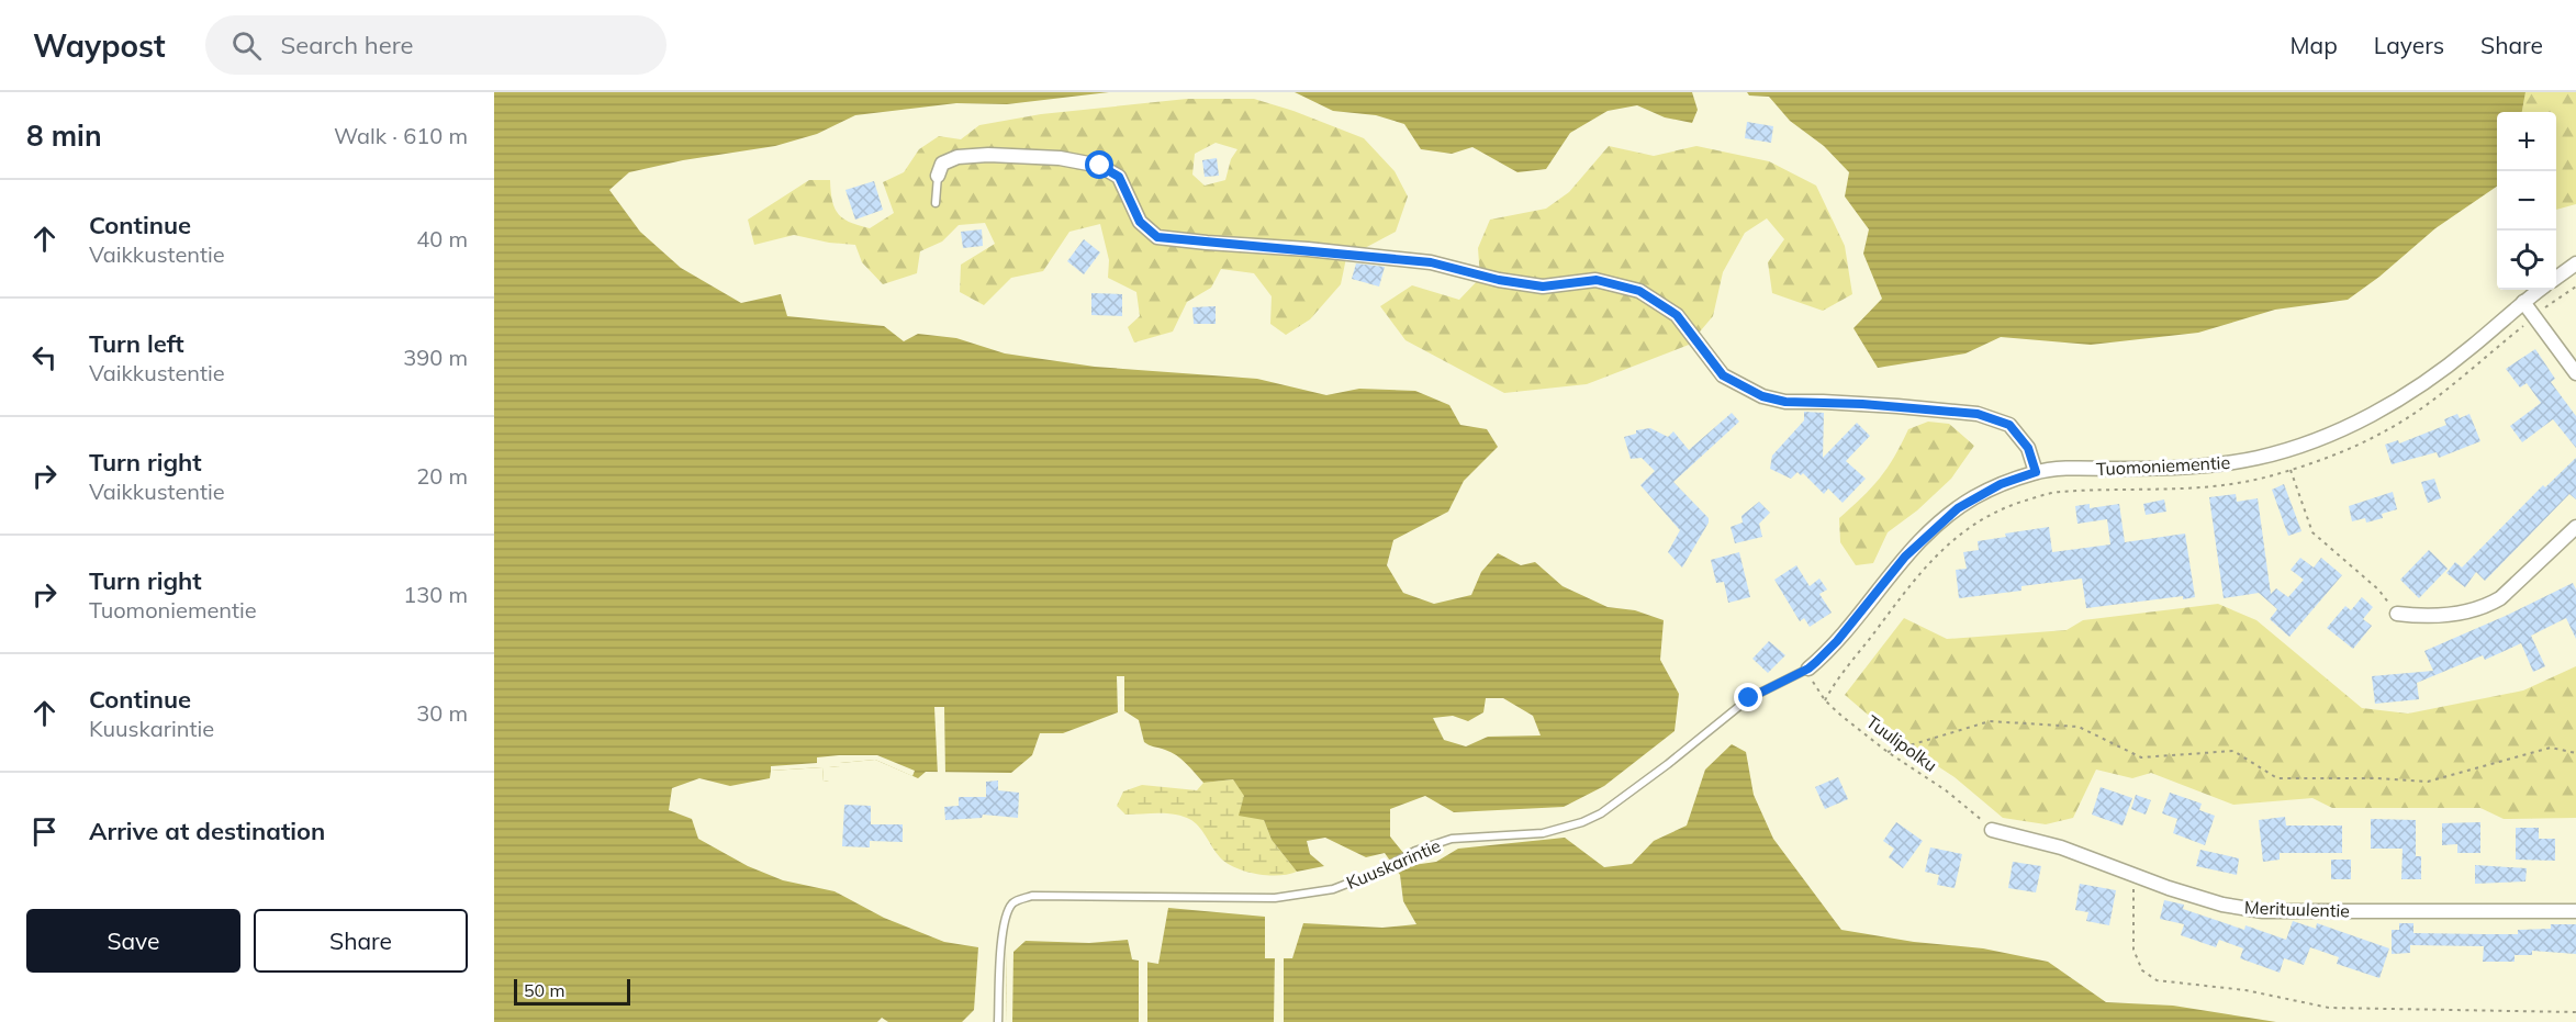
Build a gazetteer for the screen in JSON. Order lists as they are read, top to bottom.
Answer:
{
  "streets": {
    "street": ["Tuomoniementie", "Merituulentie"],
    "lane": ["Kuuskarintie"],
    "path": ["Tuulipolku"]
  },
  "crossings": [
    ["Tuomoniementie", "Tuulipolku"],
    ["Tuomoniementie", "Kuuskarintie"],
    ["Tuulipolku", "Kuuskarintie"],
    ["Tuulipolku", "Merituulentie"]
  ],
  "scale_bar": "50 m",
  "page": {
    "header": "Waypost",
    "search": "Search here",
    "nav": ["Map", "Layers", "Share"],
    "heading": ["8 min", "Walk · 610 m"],
    "map_buttons": ["+", "−"],
    "list": [
      ["Continue", "Vaikkustentie", "40 m"],
      ["Turn left", "Vaikkustentie", "390 m"],
      ["Turn right", "Vaikkustentie", "20 m"],
      ["Turn right", "Tuomoniementie", "130 m"],
      ["Continue", "Kuuskarintie", "30 m"],
      "Arrive at destination"
    ],
    "buttons": ["Save", "Share"],
    "scale": "50 m"
  }
}
